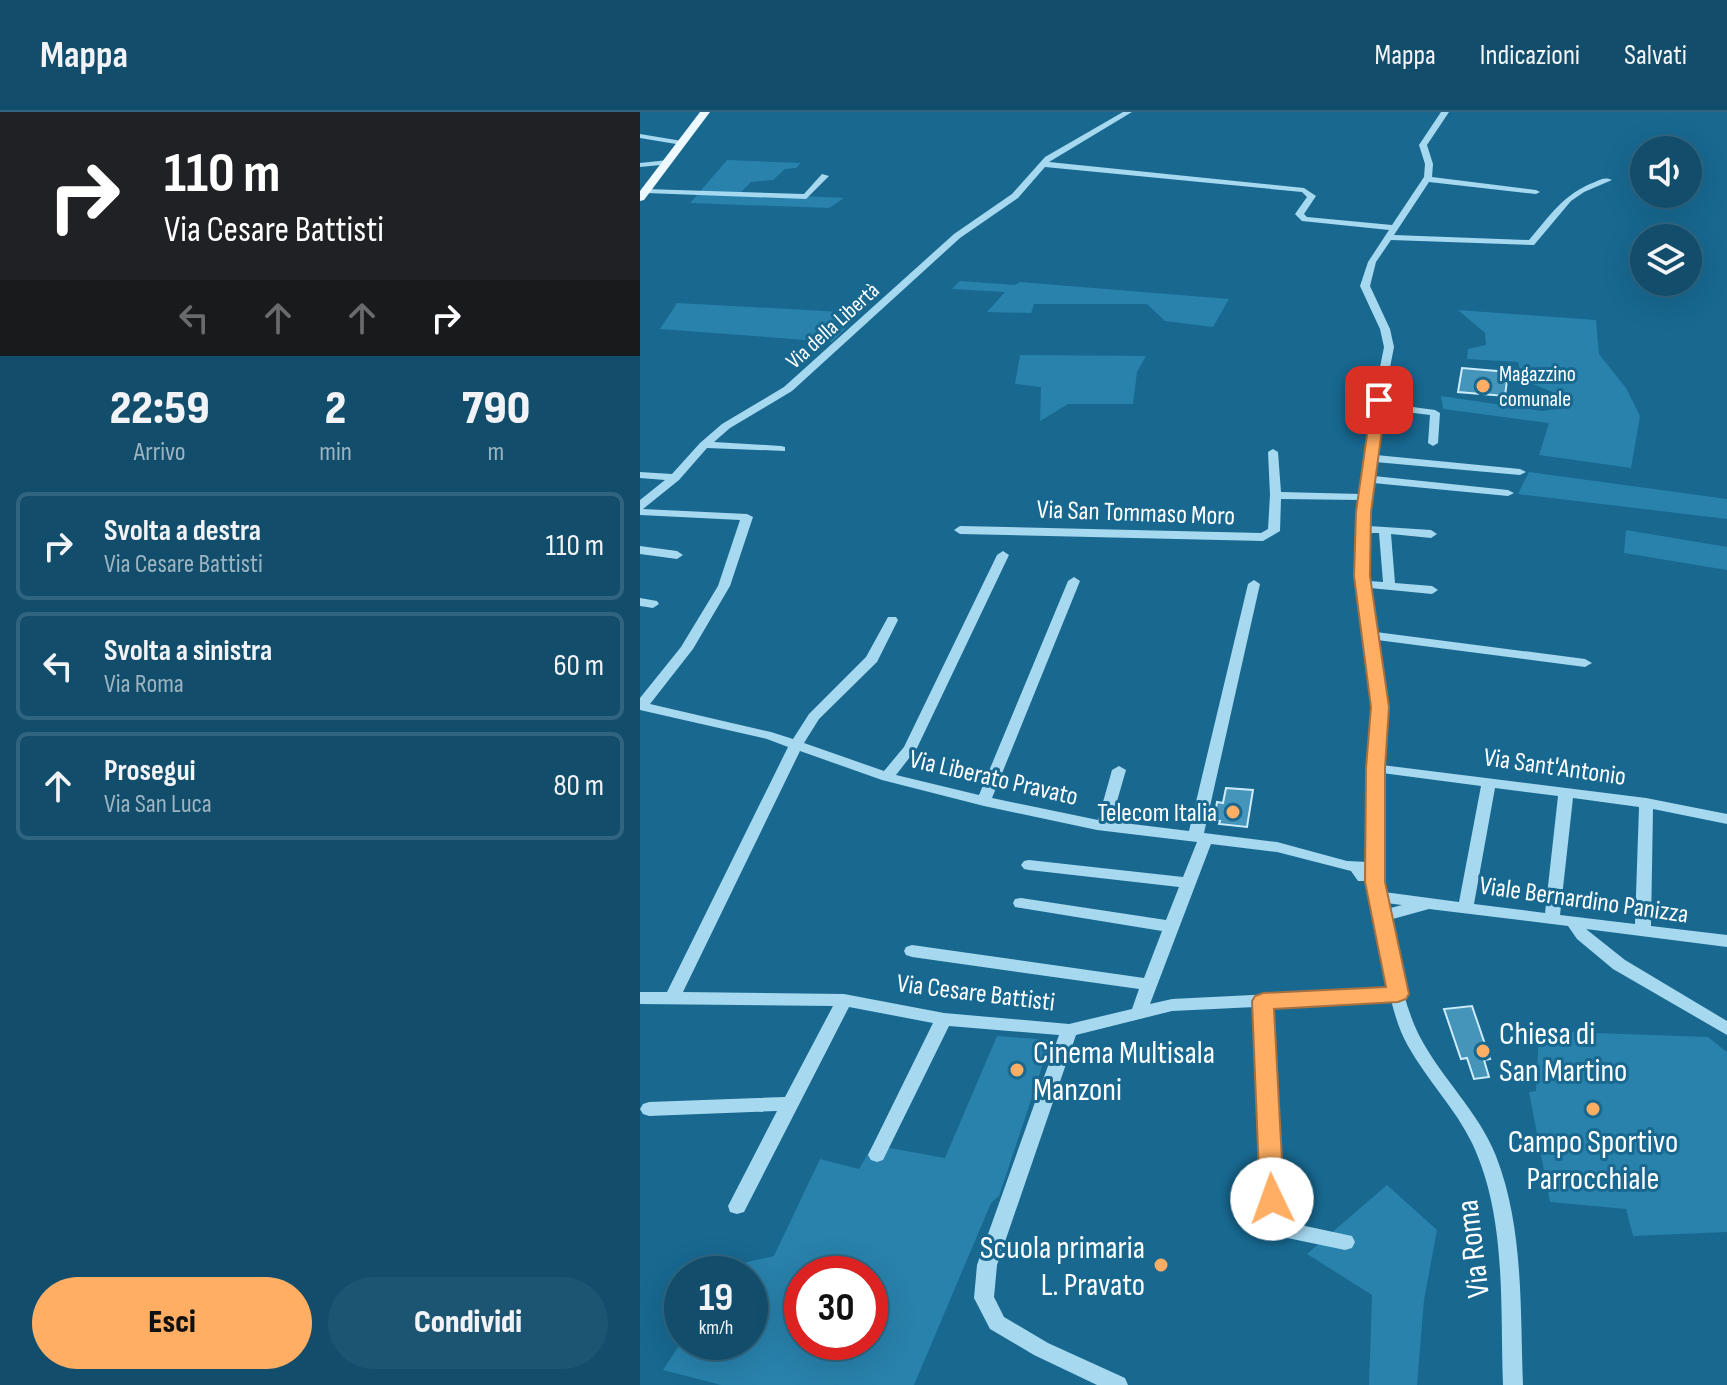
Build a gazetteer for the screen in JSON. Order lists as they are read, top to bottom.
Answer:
{
  "streets": {
    "street": [
      "Via della Libertà",
      "Via San Tommaso Moro",
      "Via Sant'Antonio",
      "Via Liberato Pravato",
      "Viale Bernardino Panizza",
      "Via Cesare Battisti",
      "Via Roma"
    ]
  },
  "crossings": [
    ["Via Liberato Pravato", "Via Roma"],
    ["Viale Bernardino Panizza", "Via Roma"],
    ["Via Cesare Battisti", "Via Roma"]
  ],
  "places": [
    "Magazzino comunale",
    "Telecom Italia",
    "Chiesa di San Martino",
    "Cinema Multisala Manzoni",
    "Campo Sportivo Parrocchiale",
    "Scuola primaria L. Pravato"
  ],
  "page": {
    "header": "Mappa",
    "nav": ["Mappa", "Indicazioni", "Salvati"],
    "turn": ["110 m", "Via Cesare Battisti"],
    "eta": [
      "22:59",
      "Arrivo",
      "2",
      "min",
      "790",
      "m"
    ],
    "list": [
      {
        "name": "Svolta a destra",
        "note": "Via Cesare Battisti",
        "value": "110 m"
      },
      {
        "name": "Svolta a sinistra",
        "note": "Via Roma",
        "value": "60 m"
      },
      {
        "name": "Prosegui",
        "note": "Via San Luca",
        "value": "80 m"
      }
    ],
    "speed": "19 km/h",
    "limit": "30",
    "buttons": ["Esci", "Condividi"]
  }
}
